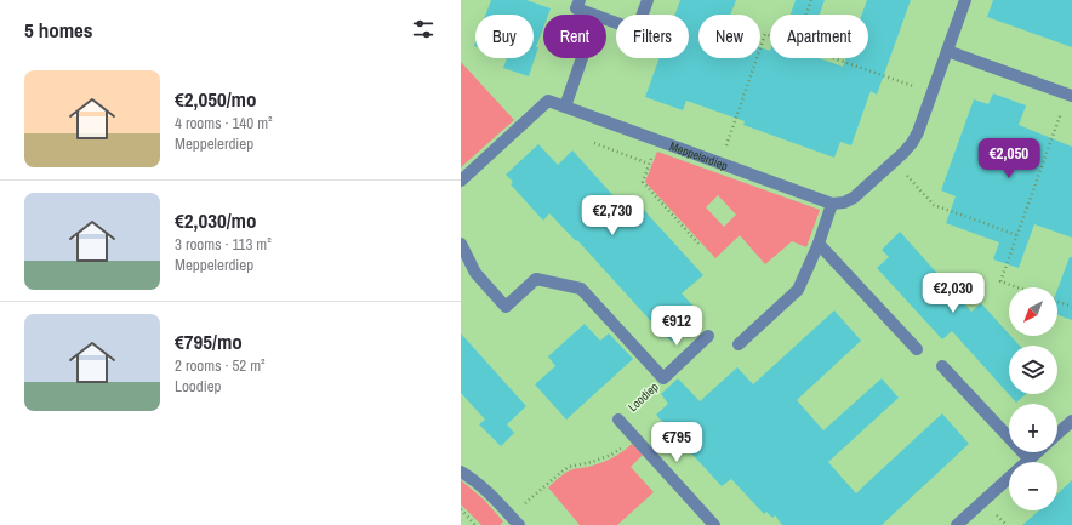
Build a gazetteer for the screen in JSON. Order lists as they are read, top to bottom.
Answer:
{
  "streets": {
    "street": ["Meppelerdiep", "Loodiep"]
  },
  "north": "bottom left",
  "page": {
    "heading": "5 homes",
    "chip": [
      "Buy",
      "Rent",
      "Filters",
      "New",
      "Apartment"
    ],
    "list": [
      {
        "name": "€2,050/mo",
        "note": "4 rooms · 140 m² · Meppelerdiep"
      },
      {
        "name": "€2,030/mo",
        "note": "3 rooms · 113 m² · Meppelerdiep"
      },
      {
        "name": "€795/mo",
        "note": "2 rooms · 52 m² · Loodiep"
      }
    ],
    "price": [
      "€2,050",
      "€2,730",
      "€2,030",
      "€912",
      "€795"
    ],
    "map_buttons": ["+", "−"]
  }
}
